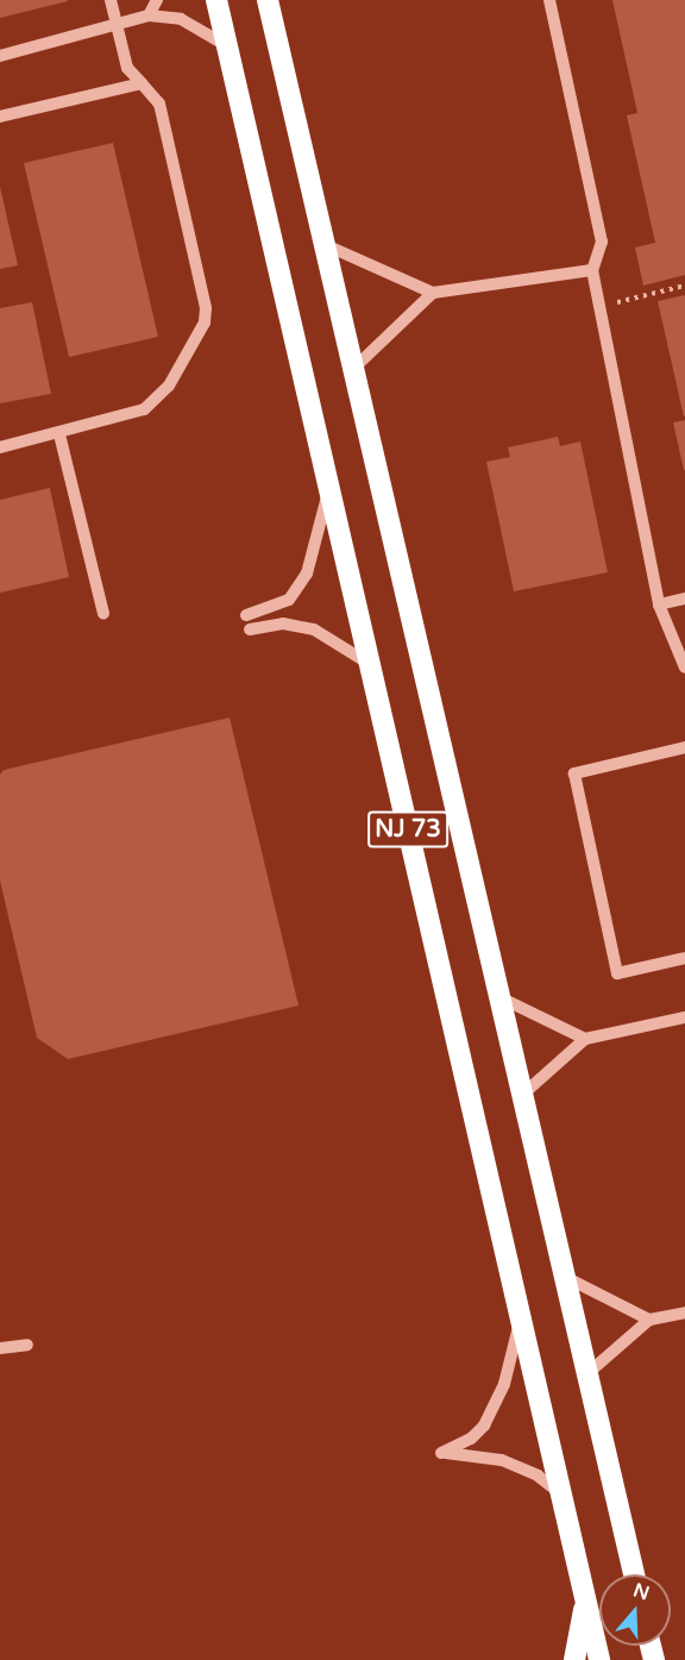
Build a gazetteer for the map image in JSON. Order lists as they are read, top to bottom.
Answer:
{
  "streets": {
    "highway": ["NJ 73"]
  },
  "north": "top"
}
